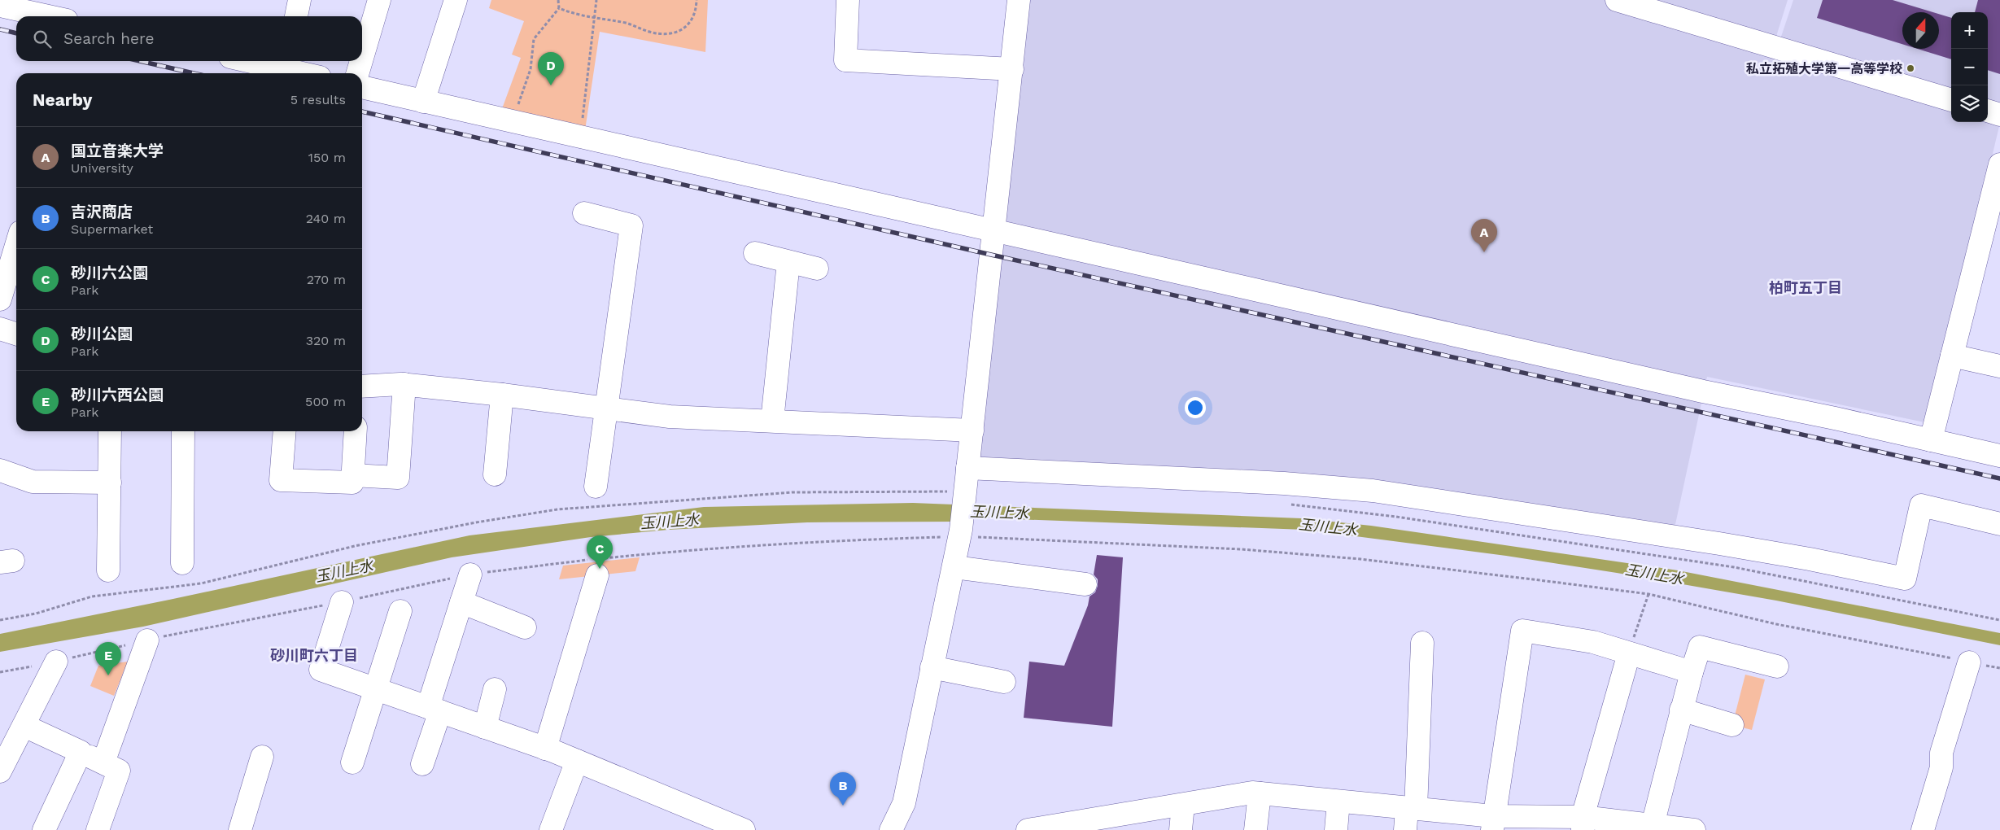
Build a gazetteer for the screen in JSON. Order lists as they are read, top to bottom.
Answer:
{
  "districts": ["柏町五丁目", "砂川町六丁目"],
  "water": ["玉川上水"],
  "places": ["私立拓殖大学第一高等学校"],
  "north": "top",
  "page": {
    "map_buttons": ["+", "−"],
    "search": "Search here",
    "pins": [
      "D",
      "A",
      "C",
      "E",
      "B"
    ],
    "heading": ["Nearby", "5 results"],
    "list": [
      {
        "mark": "A",
        "name": "国立音楽大学",
        "note": "University",
        "value": "150 m"
      },
      {
        "mark": "B",
        "name": "吉沢商店",
        "note": "Supermarket",
        "value": "240 m"
      },
      {
        "mark": "C",
        "name": "砂川六公園",
        "note": "Park",
        "value": "270 m"
      },
      {
        "mark": "D",
        "name": "砂川公園",
        "note": "Park",
        "value": "320 m"
      },
      {
        "mark": "E",
        "name": "砂川六西公園",
        "note": "Park",
        "value": "500 m"
      }
    ]
  }
}
